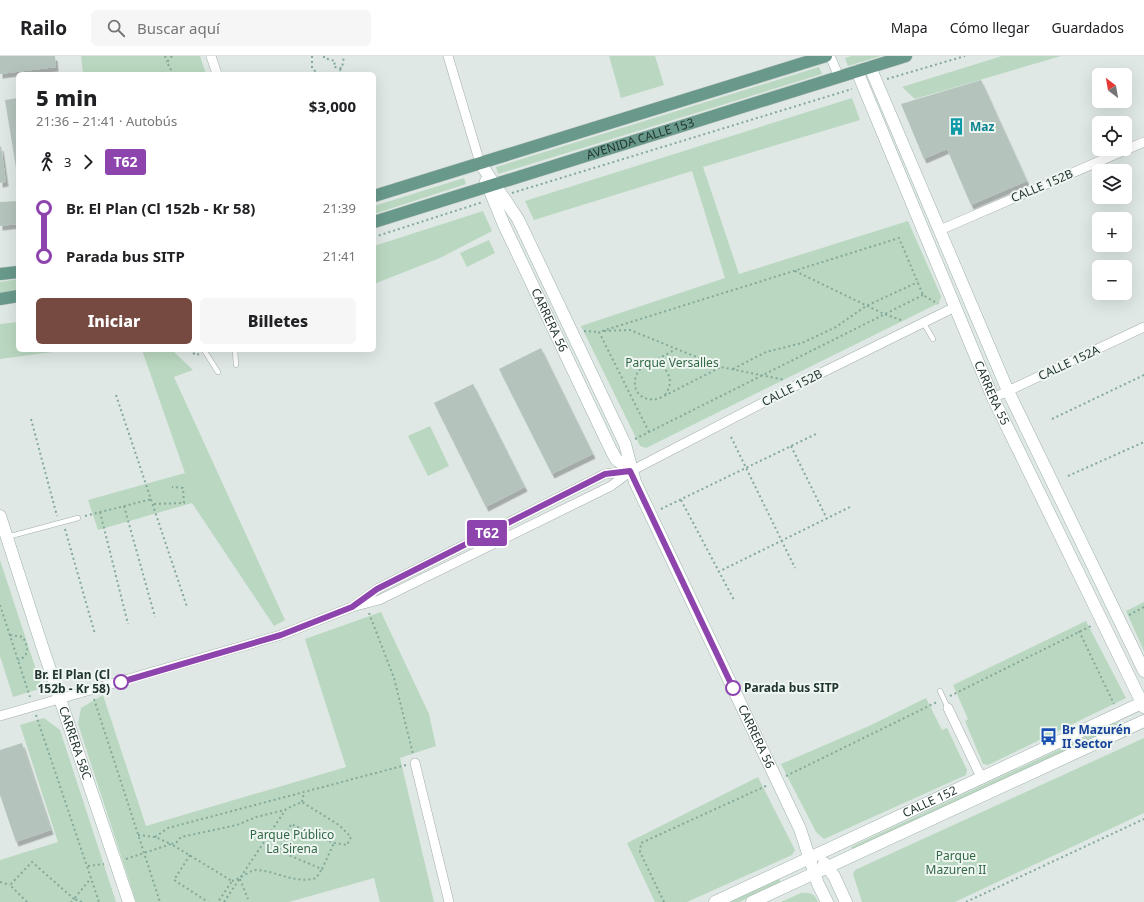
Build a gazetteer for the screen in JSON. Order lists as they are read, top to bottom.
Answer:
{
  "streets": {
    "main road": ["AVENIDA CALLE 153"],
    "street": [
      "CALLE 152B",
      "CARRERA 56",
      "CALLE 152A",
      "CARRERA 55",
      "CARRERA 58C",
      "CALLE 152"
    ]
  },
  "crossings": [
    ["AVENIDA CALLE 153", "CARRERA 56"],
    ["AVENIDA CALLE 153", "CARRERA 55"],
    ["CALLE 152B", "CARRERA 56"],
    ["CALLE 152B", "CARRERA 55"],
    ["CALLE 152B", "CARRERA 58C"],
    ["CARRERA 56", "CALLE 152"],
    ["CALLE 152A", "CARRERA 55"],
    ["CARRERA 55", "CALLE 152"]
  ],
  "parks": ["Parque Versalles", "Parque Público La Sirena", "Parque Mazuren II"],
  "places": {
    "building": ["Maz"],
    "other": ["Br. El Plan (Cl 152b - Kr 58)", "Parada bus SITP"],
    "bus stop": ["Br Mazurén II Sector"]
  },
  "lines": ["bus line T62"],
  "north": "top left",
  "page": {
    "header": "Railo",
    "search": "Buscar aquí",
    "nav": ["Mapa", "Cómo llegar", "Guardados"],
    "on_map": "T62",
    "map_buttons": ["+", "−"],
    "heading": ["5 min", "21:36 – 21:41 · Autobús", "$3,000"],
    "legs": ["3", "T62"],
    "list": [
      {
        "name": "Br. El Plan (Cl 152b - Kr 58)",
        "value": "21:39"
      },
      {
        "name": "Parada bus SITP",
        "value": "21:41"
      }
    ],
    "buttons": ["Iniciar", "Billetes"]
  }
}
